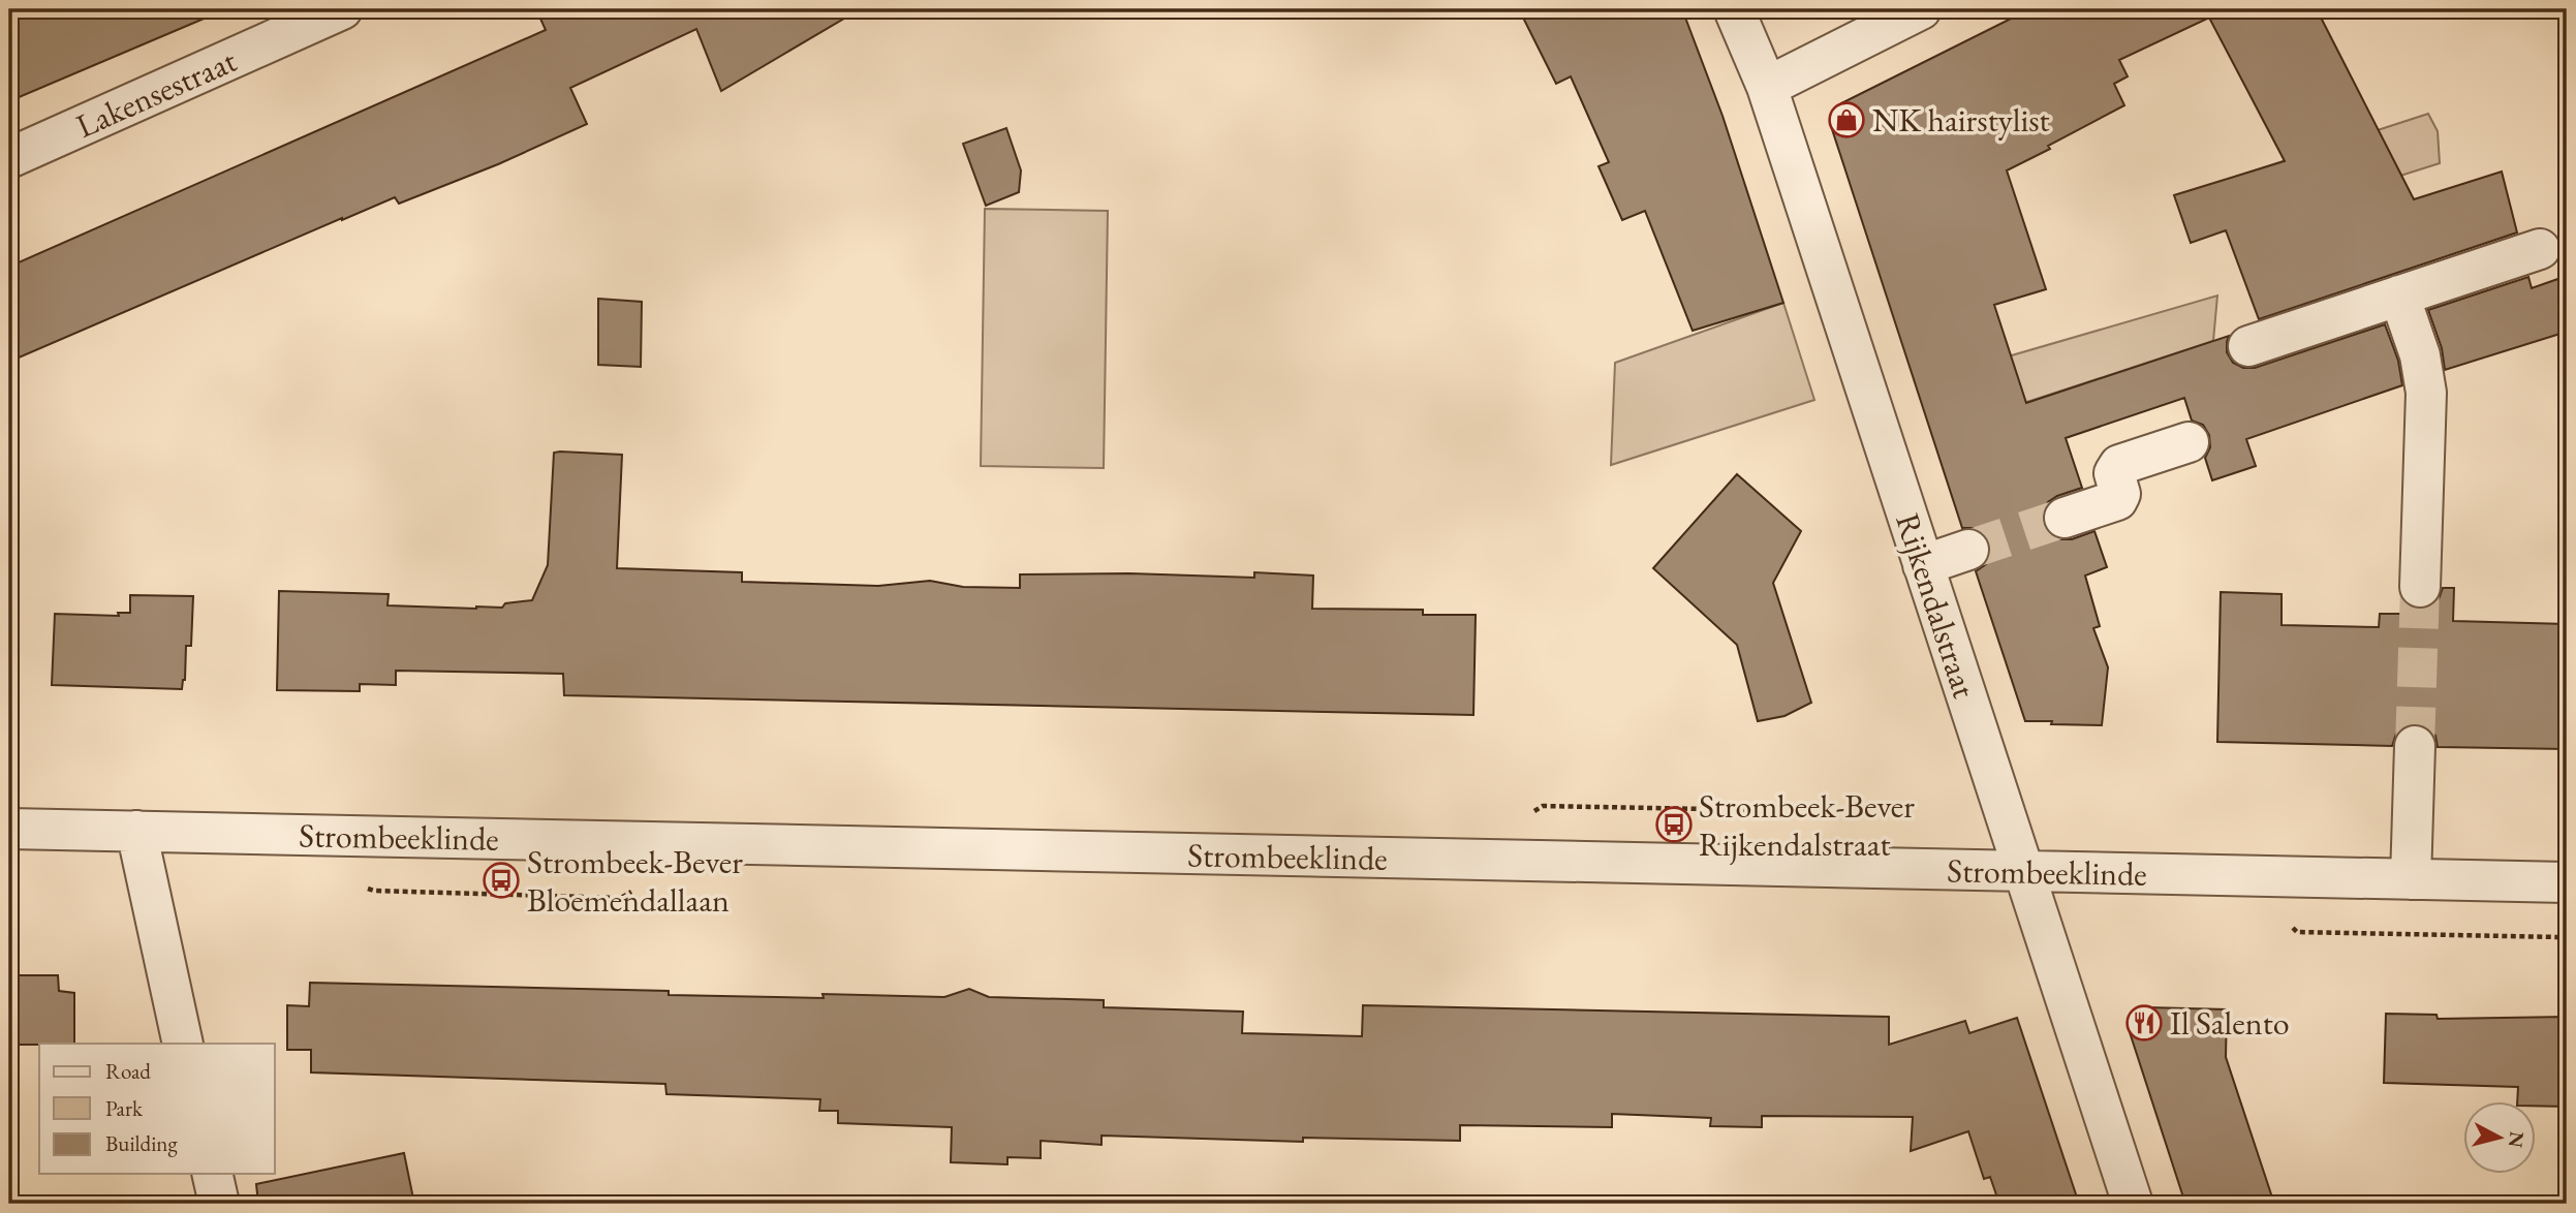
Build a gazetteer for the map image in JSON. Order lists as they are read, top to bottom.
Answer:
{
  "streets": {
    "street": ["Lakensestraat", "Rijkendalstraat", "Strombeeklinde"]
  },
  "crossings": [
    ["Rijkendalstraat", "Strombeeklinde"]
  ],
  "places": {
    "shop": ["NK hairstylist"],
    "bus stop": ["Strombeek-Bever Rijkendalstraat", "Strombeek-Bever Bloemendallaan"],
    "restaurant": ["Il Salento"]
  },
  "legend": ["Road", "Park", "Building"],
  "north": "right"
}
